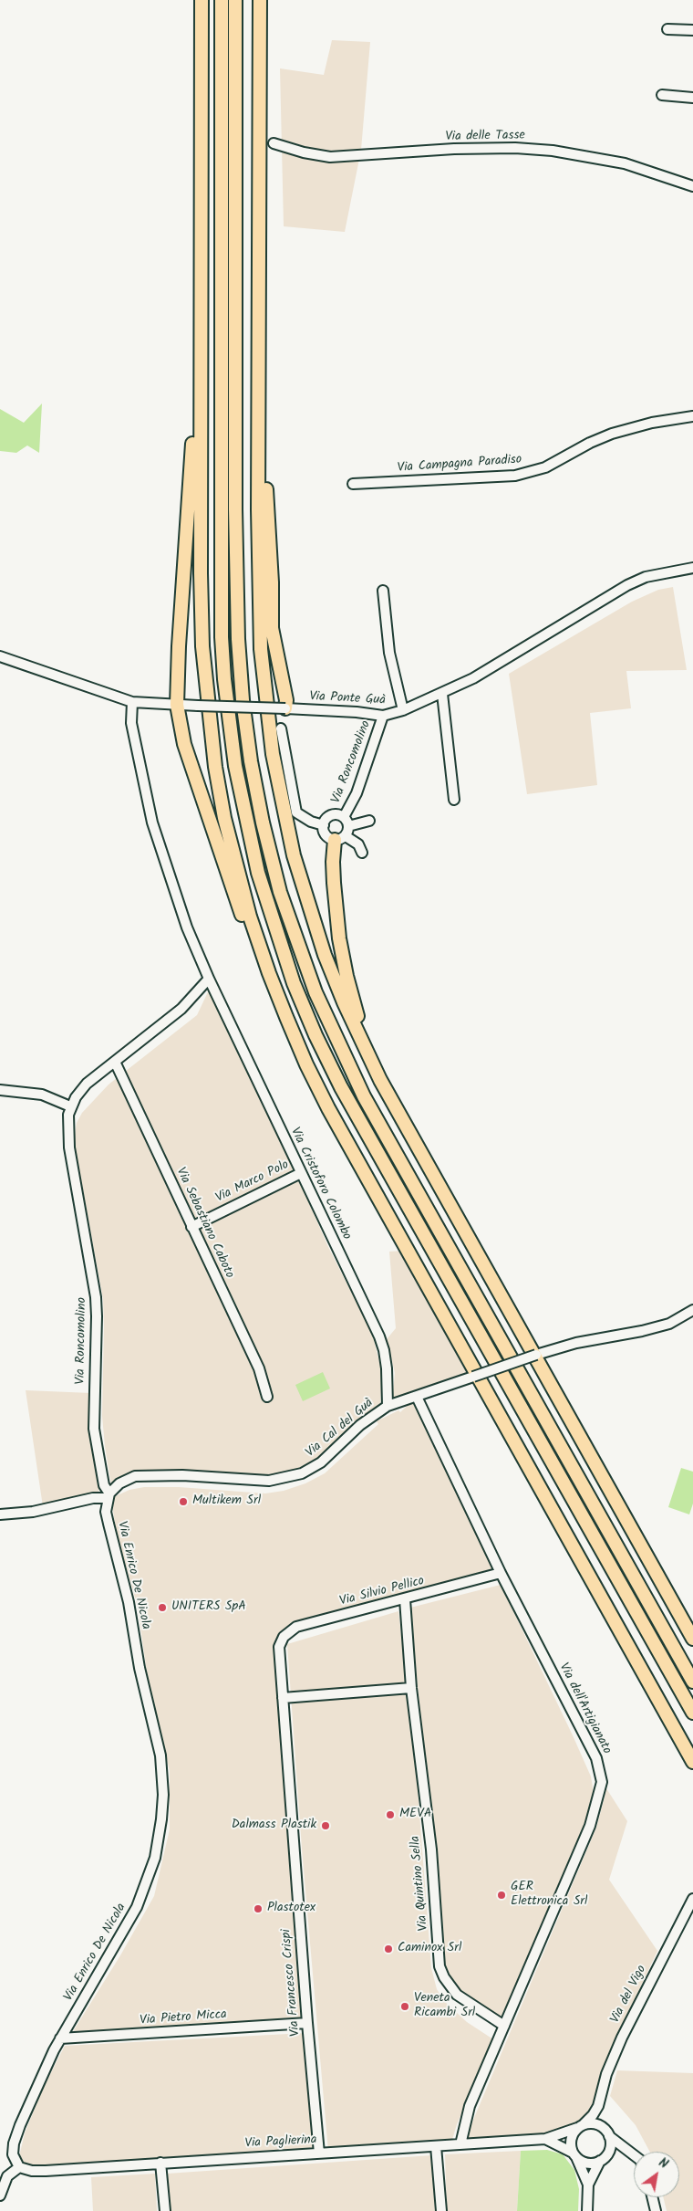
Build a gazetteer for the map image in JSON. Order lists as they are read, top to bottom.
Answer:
{
  "streets": {
    "street": [
      "Via delle Tasse",
      "Via Campagna Paradiso",
      "Via Ponte Guà",
      "Via Roncomolino",
      "Via Marco Polo",
      "Via Cristoforo Colombo",
      "Via Sebastiano Caboto",
      "Via Cal del Guà",
      "Via Enrico De Nicola",
      "Via Silvio Pellico",
      "Via dell'Artigianato",
      "Via Quintino Sella",
      "Via Francesco Crispi",
      "Via del Vigo",
      "Via Pietro Micca",
      "Via Paglierina"
    ]
  },
  "crossings": [
    ["Via Ponte Guà", "Via Roncomolino"],
    ["Via Ponte Guà", "Via Cristoforo Colombo"],
    ["Via Roncomolino", "Via Cristoforo Colombo"],
    ["Via Roncomolino", "Via Sebastiano Caboto"],
    ["Via Roncomolino", "Via Cal del Guà"],
    ["Via Roncomolino", "Via Enrico De Nicola"],
    ["Via Marco Polo", "Via Cristoforo Colombo"],
    ["Via Marco Polo", "Via Sebastiano Caboto"],
    ["Via Cristoforo Colombo", "Via Cal del Guà"],
    ["Via Cal del Guà", "Via Enrico De Nicola"],
    ["Via Cal del Guà", "Via dell'Artigianato"],
    ["Via Enrico De Nicola", "Via Pietro Micca"],
    ["Via Enrico De Nicola", "Via Paglierina"],
    ["Via Silvio Pellico", "Via dell'Artigianato"],
    ["Via Silvio Pellico", "Via Quintino Sella"],
    ["Via Silvio Pellico", "Via Francesco Crispi"],
    ["Via dell'Artigianato", "Via Quintino Sella"],
    ["Via dell'Artigianato", "Via Paglierina"],
    ["Via Francesco Crispi", "Via Pietro Micca"],
    ["Via Francesco Crispi", "Via Paglierina"],
    ["Via del Vigo", "Via Paglierina"]
  ],
  "places": [
    "Multikem Srl",
    "UNITERS SpA",
    "MEVA",
    "Dalmass Plastik",
    "GER Elettronica Srl",
    "Plastotex",
    "Caminox Srl",
    "Veneta Ricambi Srl"
  ],
  "north": "top right"
}
